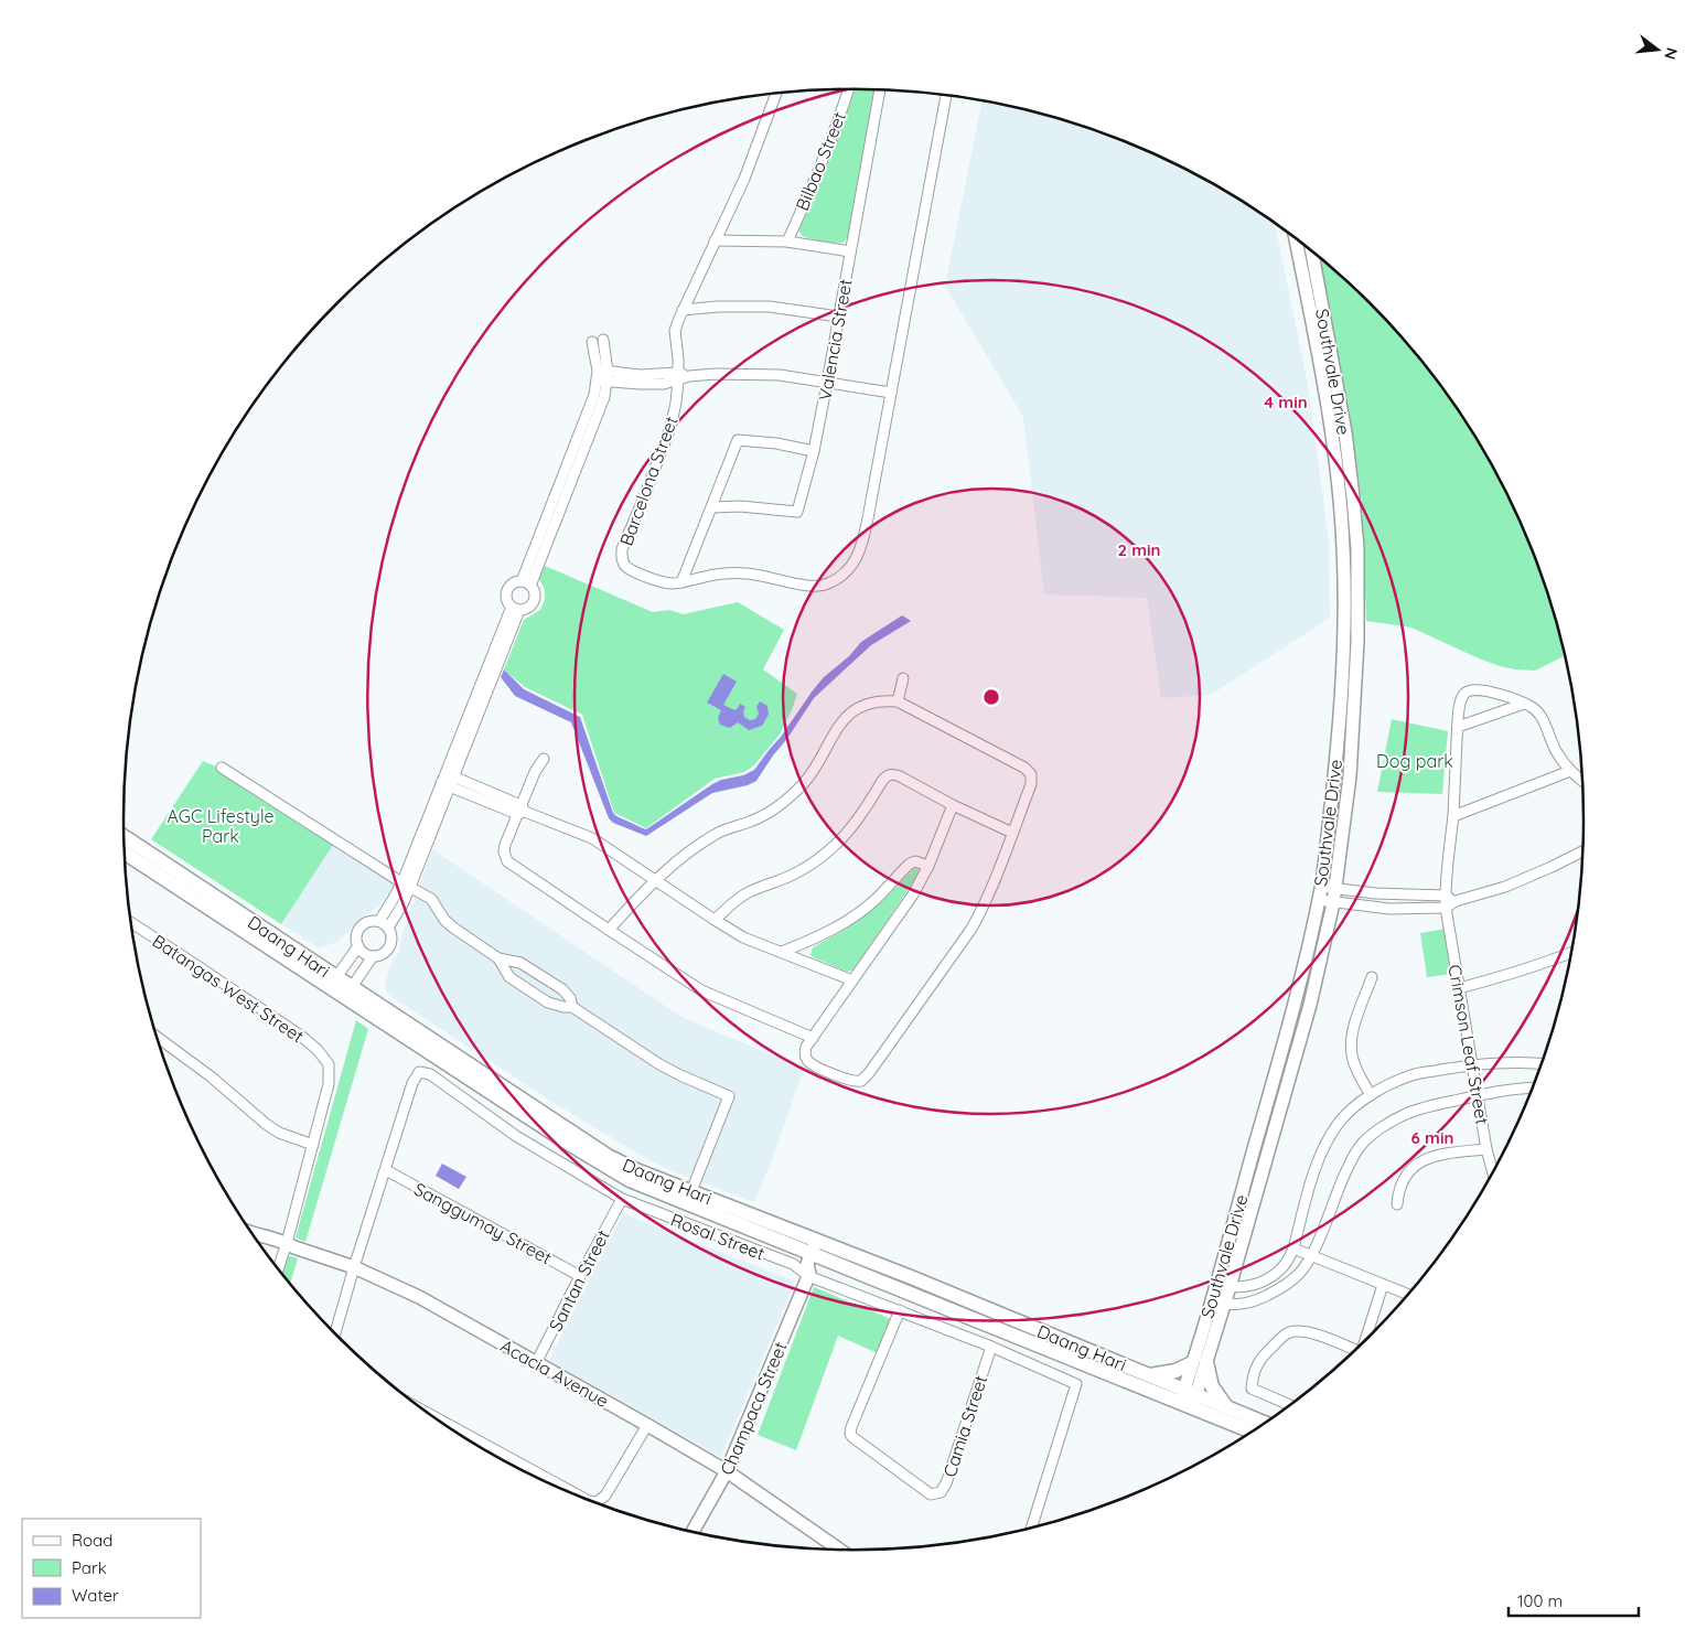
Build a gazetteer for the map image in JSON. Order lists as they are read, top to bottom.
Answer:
{
  "streets": {
    "main road": ["Daang Hari"],
    "street": [
      "Bilbao Street",
      "Valencia Street",
      "Southvale Drive",
      "Barcelona Street",
      "Batangas West Street",
      "Crimson Leaf Street",
      "Sanggumay Street",
      "Rosal Street",
      "Santan Street",
      "Acacia Avenue",
      "Champaca Street",
      "Camia Street"
    ]
  },
  "crossings": [
    ["Southvale Drive", "Daang Hari"],
    ["Daang Hari", "Rosal Street"],
    ["Daang Hari", "Champaca Street"],
    ["Sanggumay Street", "Rosal Street"],
    ["Sanggumay Street", "Santan Street"],
    ["Rosal Street", "Santan Street"],
    ["Rosal Street", "Acacia Avenue"],
    ["Rosal Street", "Champaca Street"],
    ["Rosal Street", "Camia Street"],
    ["Santan Street", "Acacia Avenue"],
    ["Acacia Avenue", "Champaca Street"]
  ],
  "parks": ["Dog park", "AGC Lifestyle Park"],
  "legend": ["Road", "Park", "Water"],
  "scale_bar": "100 m",
  "north": "right",
  "rings": ["4 min", "2 min", "6 min"]
}
